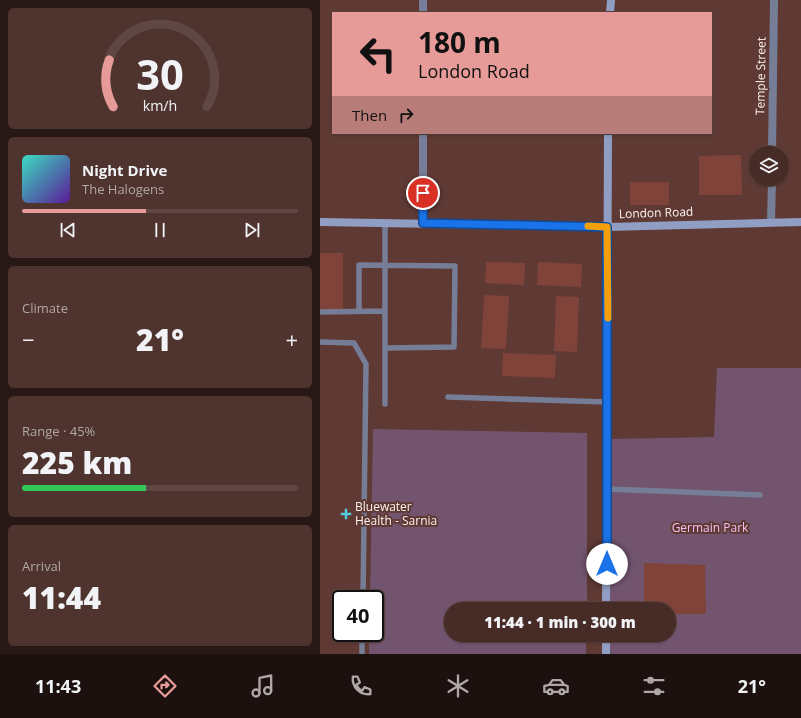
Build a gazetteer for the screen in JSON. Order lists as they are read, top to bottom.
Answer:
{
  "streets": {
    "street": ["Temple Street", "London Road"]
  },
  "parks": ["Germain Park"],
  "places": {
    "health": ["Bluewater Health - Sarnia"]
  },
  "page": {
    "turn": ["180 m", "London Road"],
    "then": "Then",
    "song": ["Night Drive", "The Halogens"],
    "tile": [
      "Climate",
      ["Range · 45%", "225 km"],
      ["Arrival", "11:44"]
    ],
    "heat": ["−", "21°", "+"],
    "limit": "40",
    "trip": "11:44 · 1 min · 300 m",
    "tabs": ["11:43", "21°"],
    "gauge": ["30", "km/h"]
  }
}
